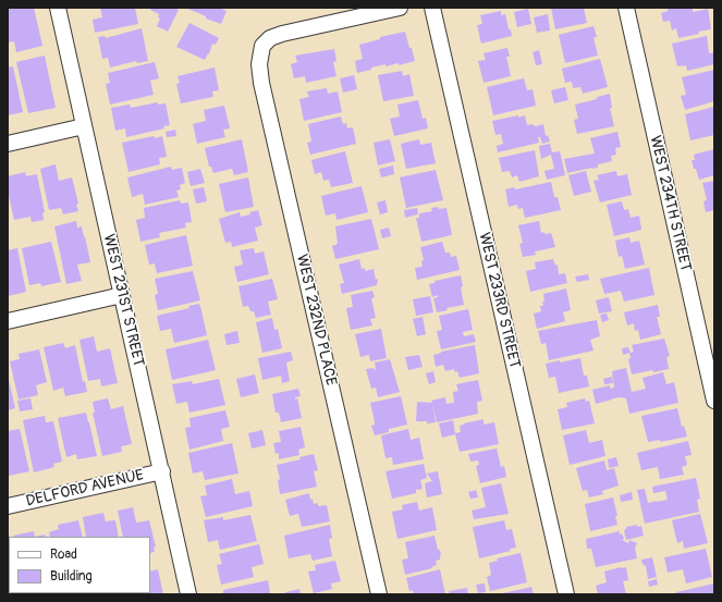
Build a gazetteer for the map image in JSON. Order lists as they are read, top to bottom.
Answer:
{
  "streets": {
    "street": [
      "WEST 234TH STREET",
      "WEST 231ST STREET",
      "WEST 233RD STREET",
      "WEST 232ND PLACE",
      "DELFORD AVENUE"
    ]
  },
  "crossings": [
    ["WEST 231ST STREET", "DELFORD AVENUE"]
  ],
  "legend": ["Road", "Building"]
}
